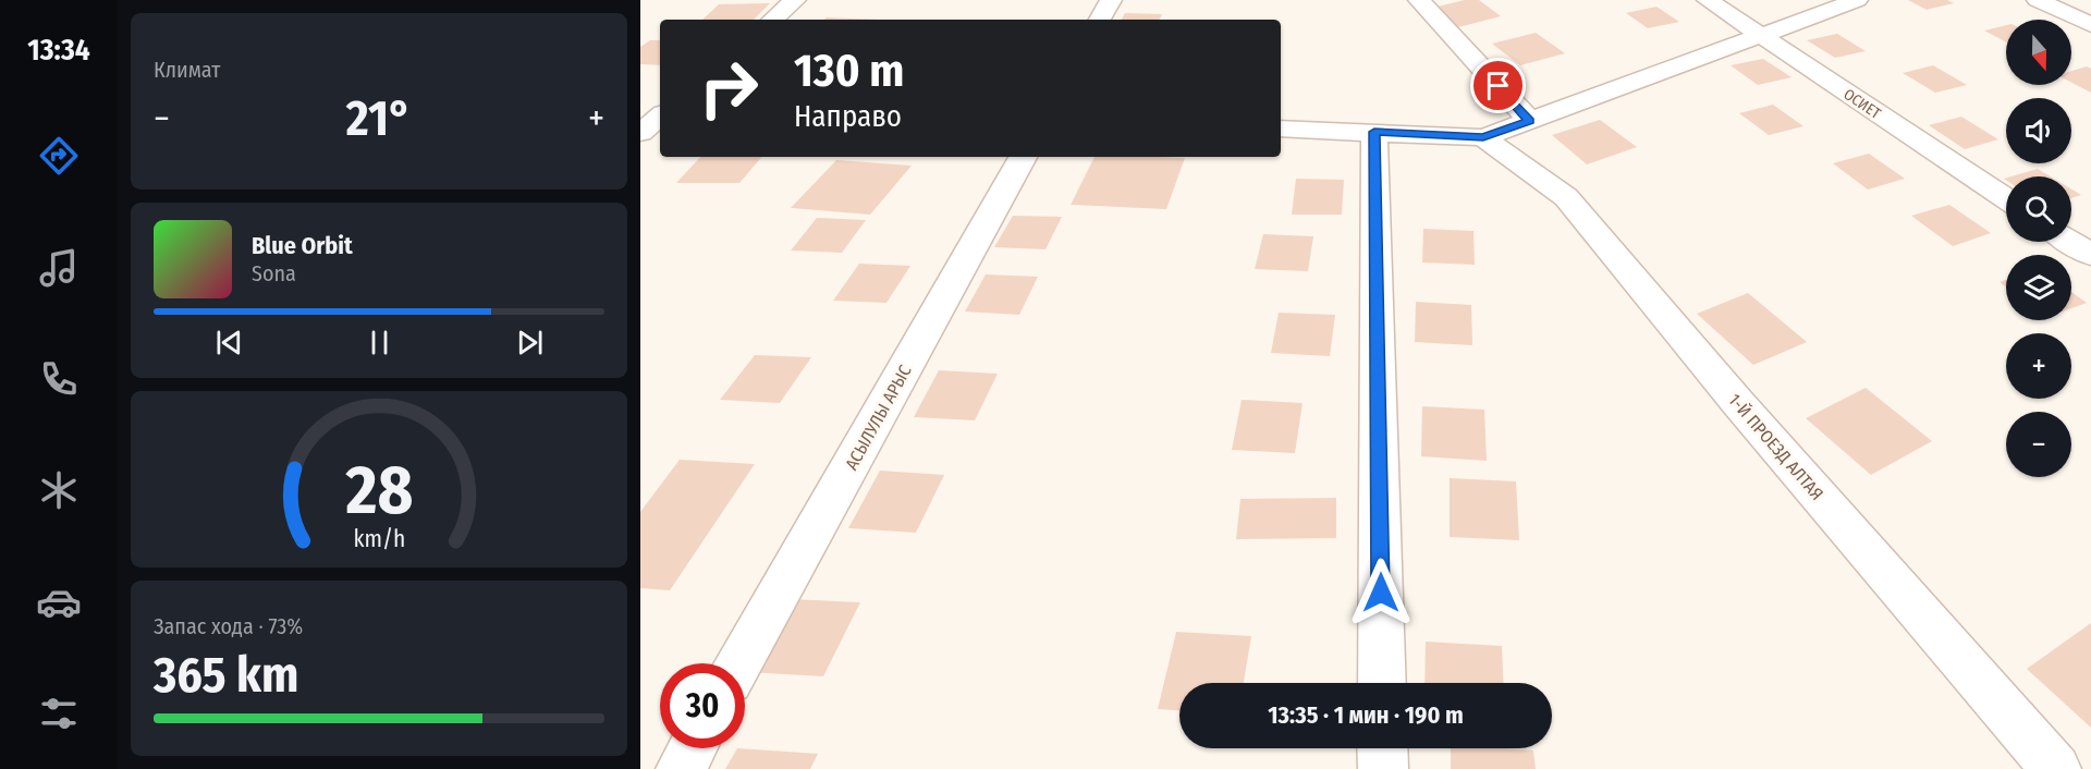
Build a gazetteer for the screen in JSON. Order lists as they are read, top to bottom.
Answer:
{
  "streets": {
    "street": ["ОСИЕТ", "АСЫЛУЛЫ АРЫС", "1-Й ПРОЕЗД АЛТАЯ"]
  },
  "north": "bottom",
  "page": {
    "tabs": "13:34",
    "tile": [
      "Климат",
      ["Запас хода · 73%", "365 km"]
    ],
    "map_buttons": ["+", "−"],
    "turn": ["130 m", "Направо"],
    "heat": ["−", "21°", "+"],
    "song": ["Blue Orbit", "Sona"],
    "limit": "30",
    "trip": "13:35 · 1 мин · 190 m",
    "gauge": ["28", "km/h"]
  }
}
